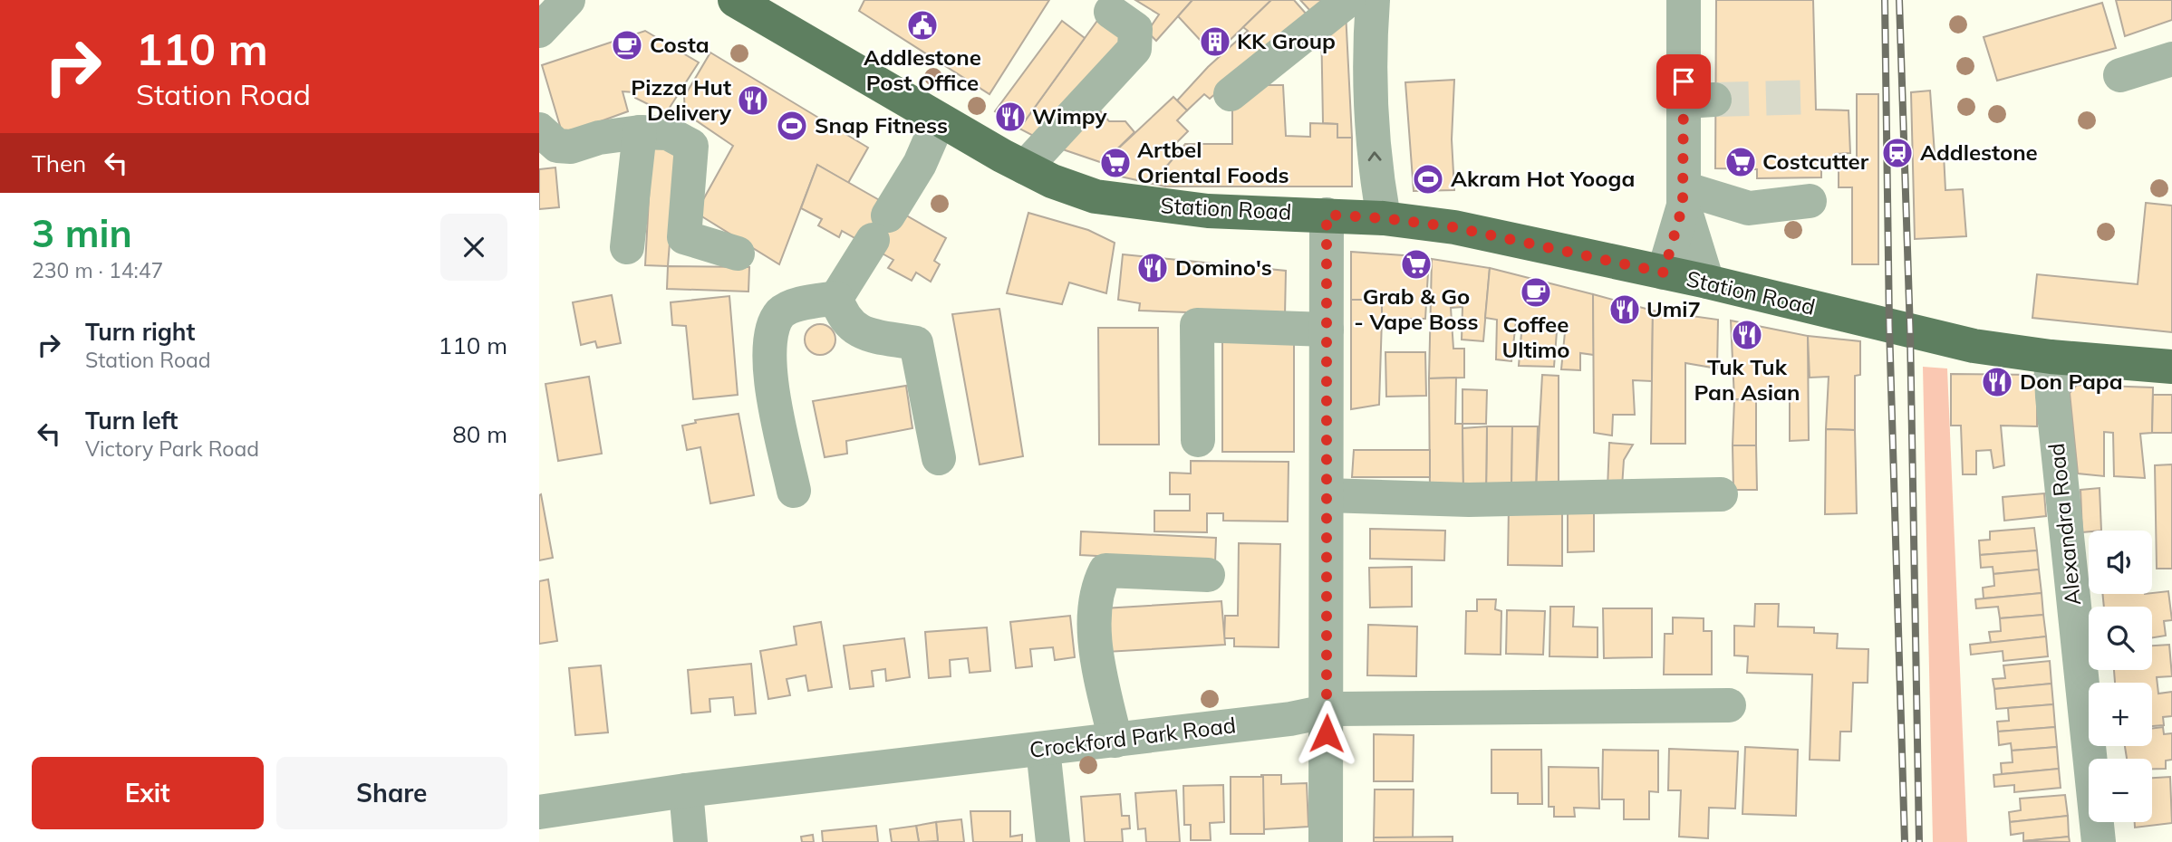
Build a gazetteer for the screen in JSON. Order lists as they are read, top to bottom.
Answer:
{
  "streets": {
    "main road": ["Station Road"],
    "street": ["Alexandra Road", "Crockford Park Road"]
  },
  "crossings": [
    ["Station Road", "Alexandra Road"]
  ],
  "places": {
    "public building": ["Addlestone Post Office"],
    "building": ["KK Group"],
    "cafe": ["Costa", "Coffee Ultimo"],
    "restaurant": [
      "Pizza Hut Delivery",
      "Wimpy",
      "Domino's",
      "Umi7",
      "Tuk Tuk Pan Asian",
      "Don Papa"
    ],
    "sports": ["Snap Fitness", "Akram Hot Yooga"],
    "station": ["Addlestone"],
    "supermarket": ["Costcutter", "Artbel Oriental Foods", "Grab & Go - Vape Boss"]
  },
  "page": {
    "turn": ["110 m", "Station Road"],
    "then": "Then",
    "heading": ["3 min", "230 m · 14:47"],
    "list": [
      {
        "name": "Turn right",
        "note": "Station Road",
        "value": "110 m"
      },
      {
        "name": "Turn left",
        "note": "Victory Park Road",
        "value": "80 m"
      }
    ],
    "map_buttons": ["+", "−"],
    "buttons": ["Exit", "Share"]
  }
}
